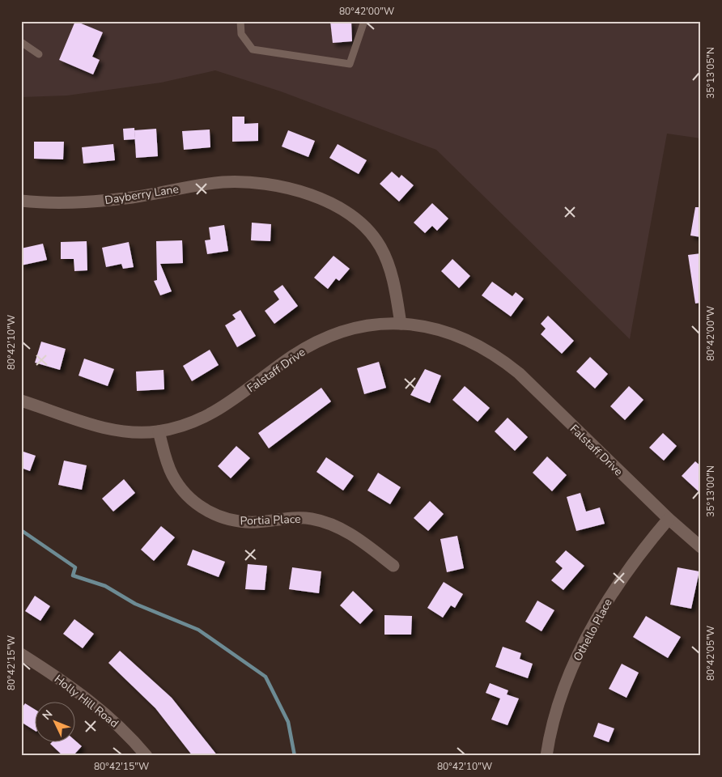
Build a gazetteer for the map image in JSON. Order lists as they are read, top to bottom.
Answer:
{
  "streets": {
    "street": [
      "Dayberry Lane",
      "Falstaff Drive",
      "Portia Place",
      "Othello Place",
      "Holly Hill Road"
    ]
  },
  "crossings": [
    ["Dayberry Lane", "Falstaff Drive"],
    ["Falstaff Drive", "Portia Place"],
    ["Falstaff Drive", "Othello Place"]
  ],
  "north": "top left",
  "coordinates": [
    "80°42'00\"W",
    "35°13'05\"N",
    "80°42'10\"W",
    "35°13'00\"N",
    "80°42'05\"W",
    "80°42'15\"W"
  ]
}
